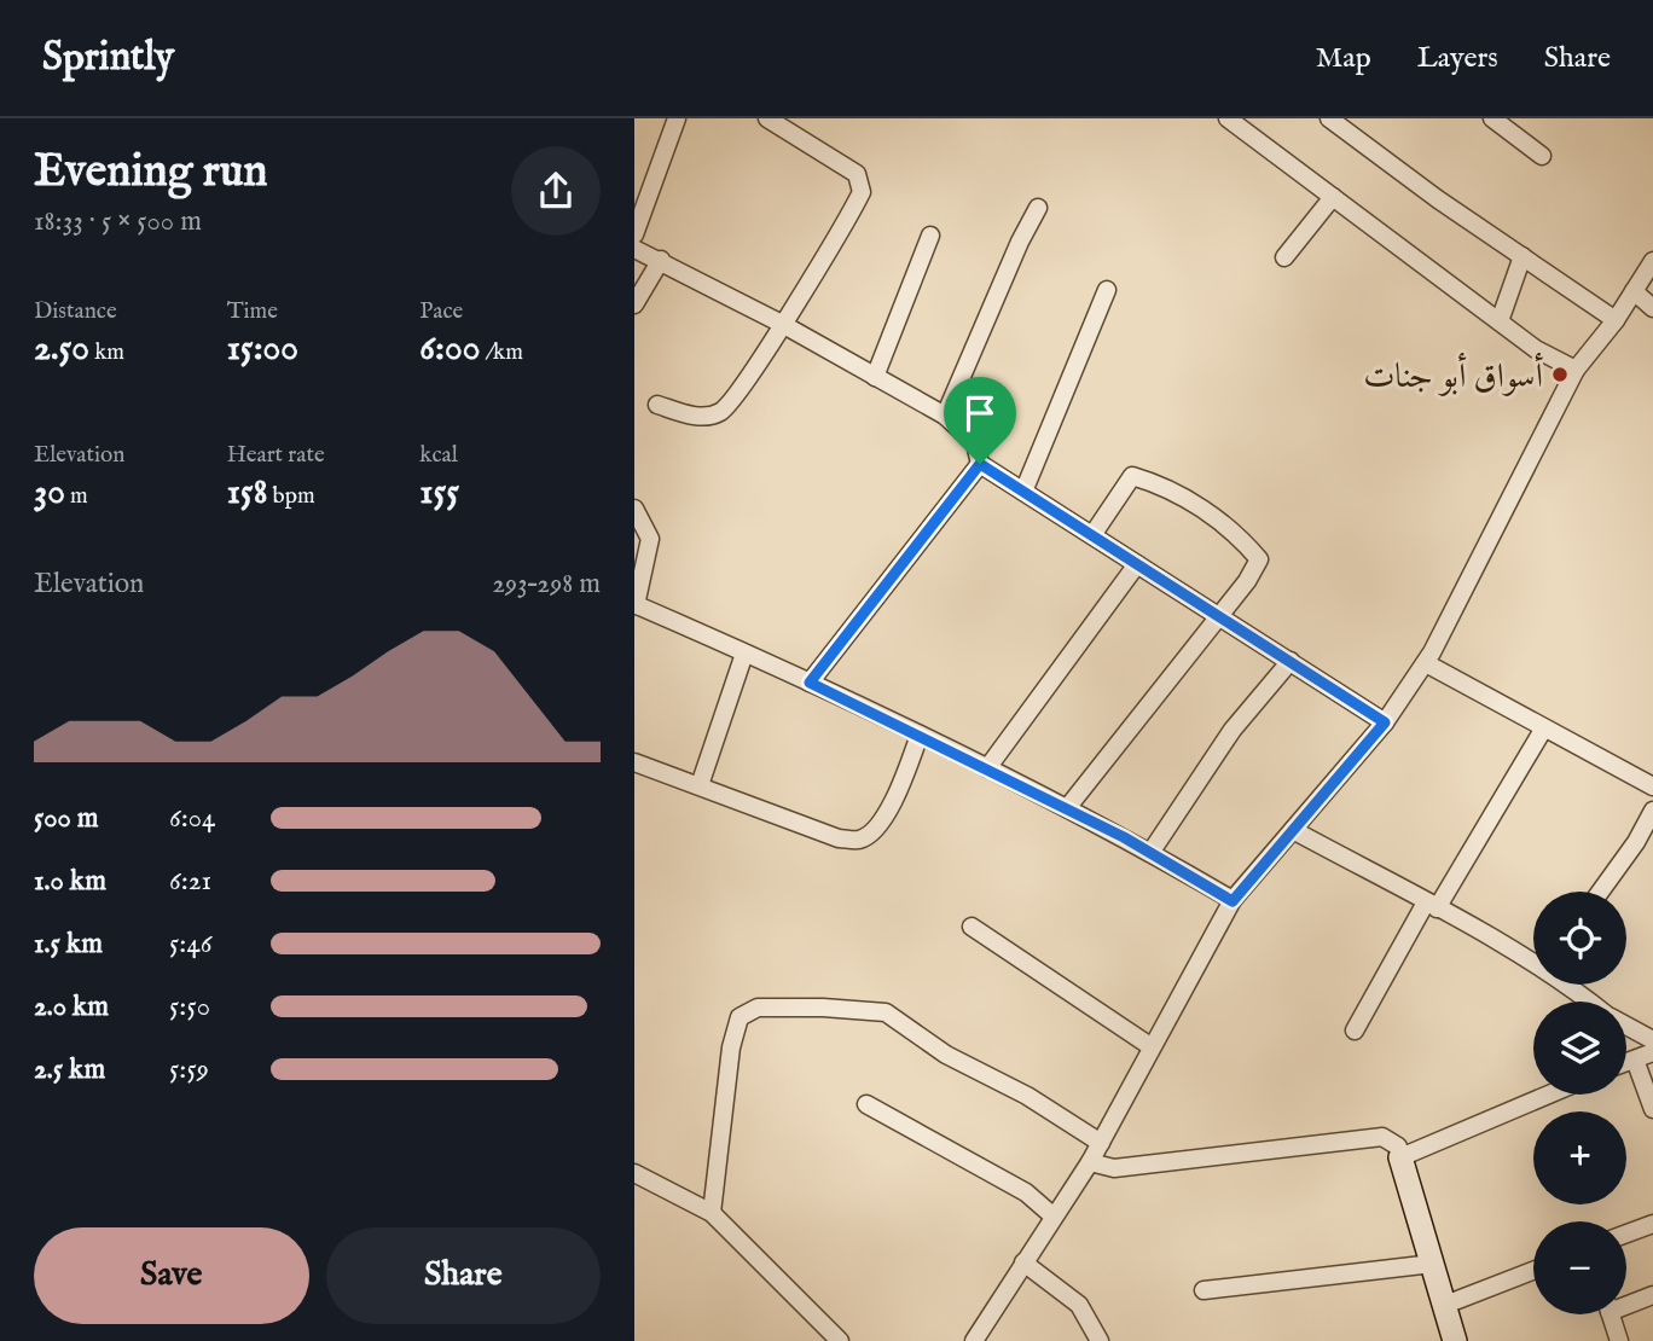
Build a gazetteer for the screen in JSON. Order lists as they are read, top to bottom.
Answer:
{
  "places": ["أسواق أبو جنات"],
  "page": {
    "header": "Sprintly",
    "nav": ["Map", "Layers", "Share"],
    "heading": ["Evening run", "18:33 · 5 × 500 m"],
    "stats": [
      ["Distance", "2.50 km"],
      ["Time", "15:00"],
      ["Pace", "6:00 /km"],
      ["Elevation", "30 m"],
      ["Heart rate", "158 bpm"],
      ["kcal", "155"]
    ],
    "chart": ["Elevation", "293–298 m"],
    "list": [
      {
        "name": "500 m",
        "note": "6:04"
      },
      {
        "name": "1.0 km",
        "note": "6:21"
      },
      {
        "name": "1.5 km",
        "note": "5:46"
      },
      {
        "name": "2.0 km",
        "note": "5:50"
      },
      {
        "name": "2.5 km",
        "note": "5:59"
      }
    ],
    "map_buttons": ["+", "−"],
    "buttons": ["Save", "Share"]
  }
}
